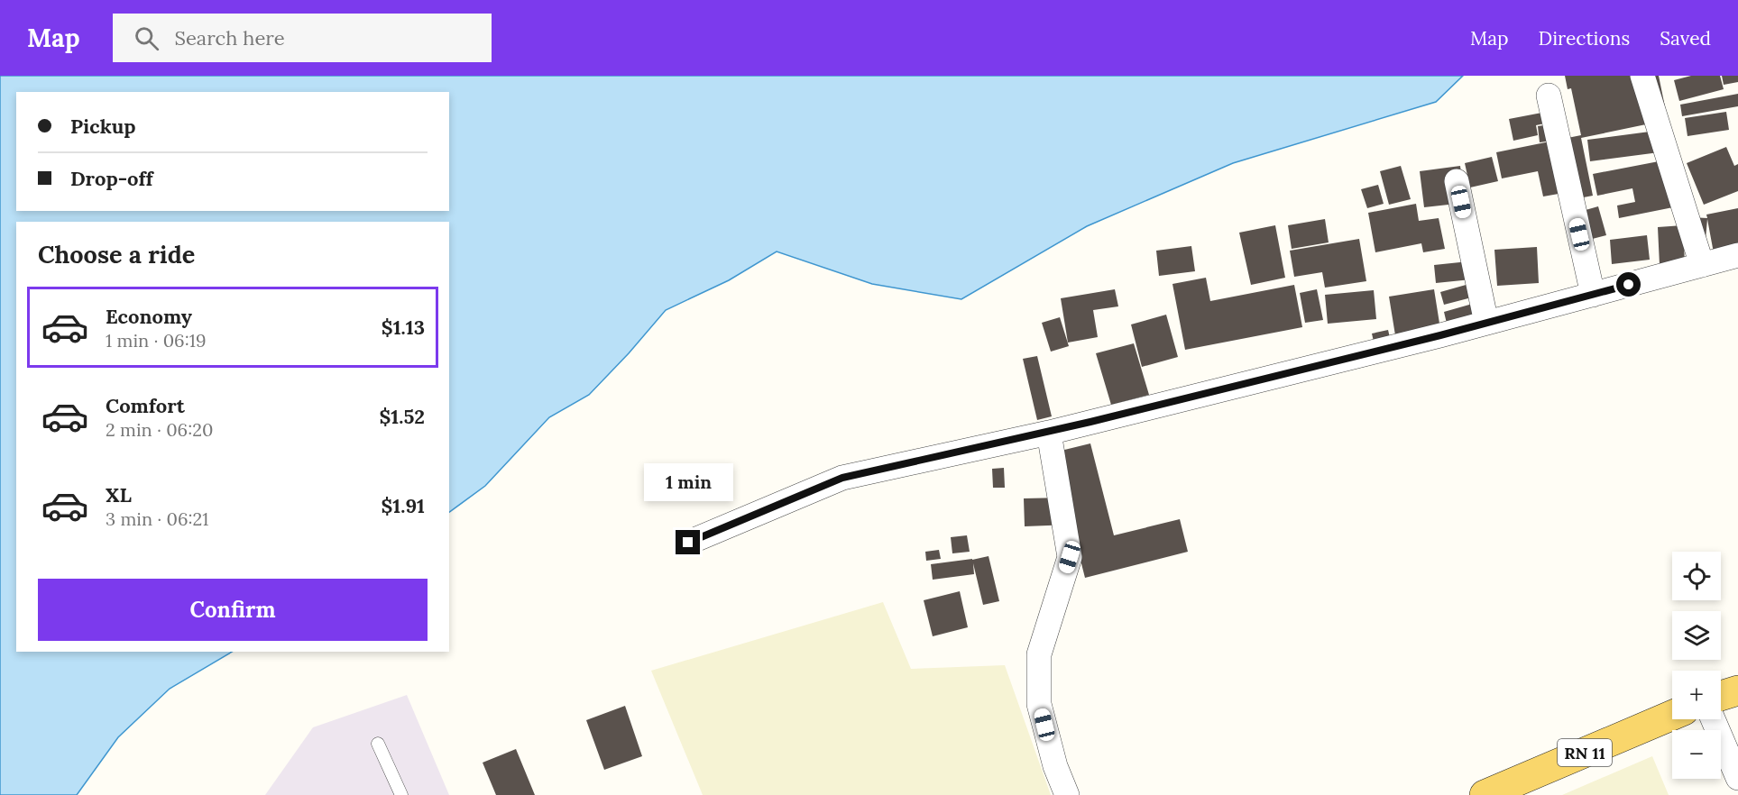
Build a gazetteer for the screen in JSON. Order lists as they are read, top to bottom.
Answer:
{
  "streets": {
    "main road": ["RN 11"]
  },
  "page": {
    "header": "Map",
    "search": "Search here",
    "nav": ["Map", "Directions", "Saved"],
    "banner": ["Pickup", "Drop-off"],
    "heading": "Choose a ride",
    "list": [
      {
        "name": "Economy",
        "note": "1 min · 06:19",
        "value": "$1.13"
      },
      {
        "name": "Comfort",
        "note": "2 min · 06:20",
        "value": "$1.52"
      },
      {
        "name": "XL",
        "note": "3 min · 06:21",
        "value": "$1.91"
      }
    ],
    "bubble": "1 min",
    "map_buttons": ["+", "−"],
    "buttons": "Confirm"
  }
}
